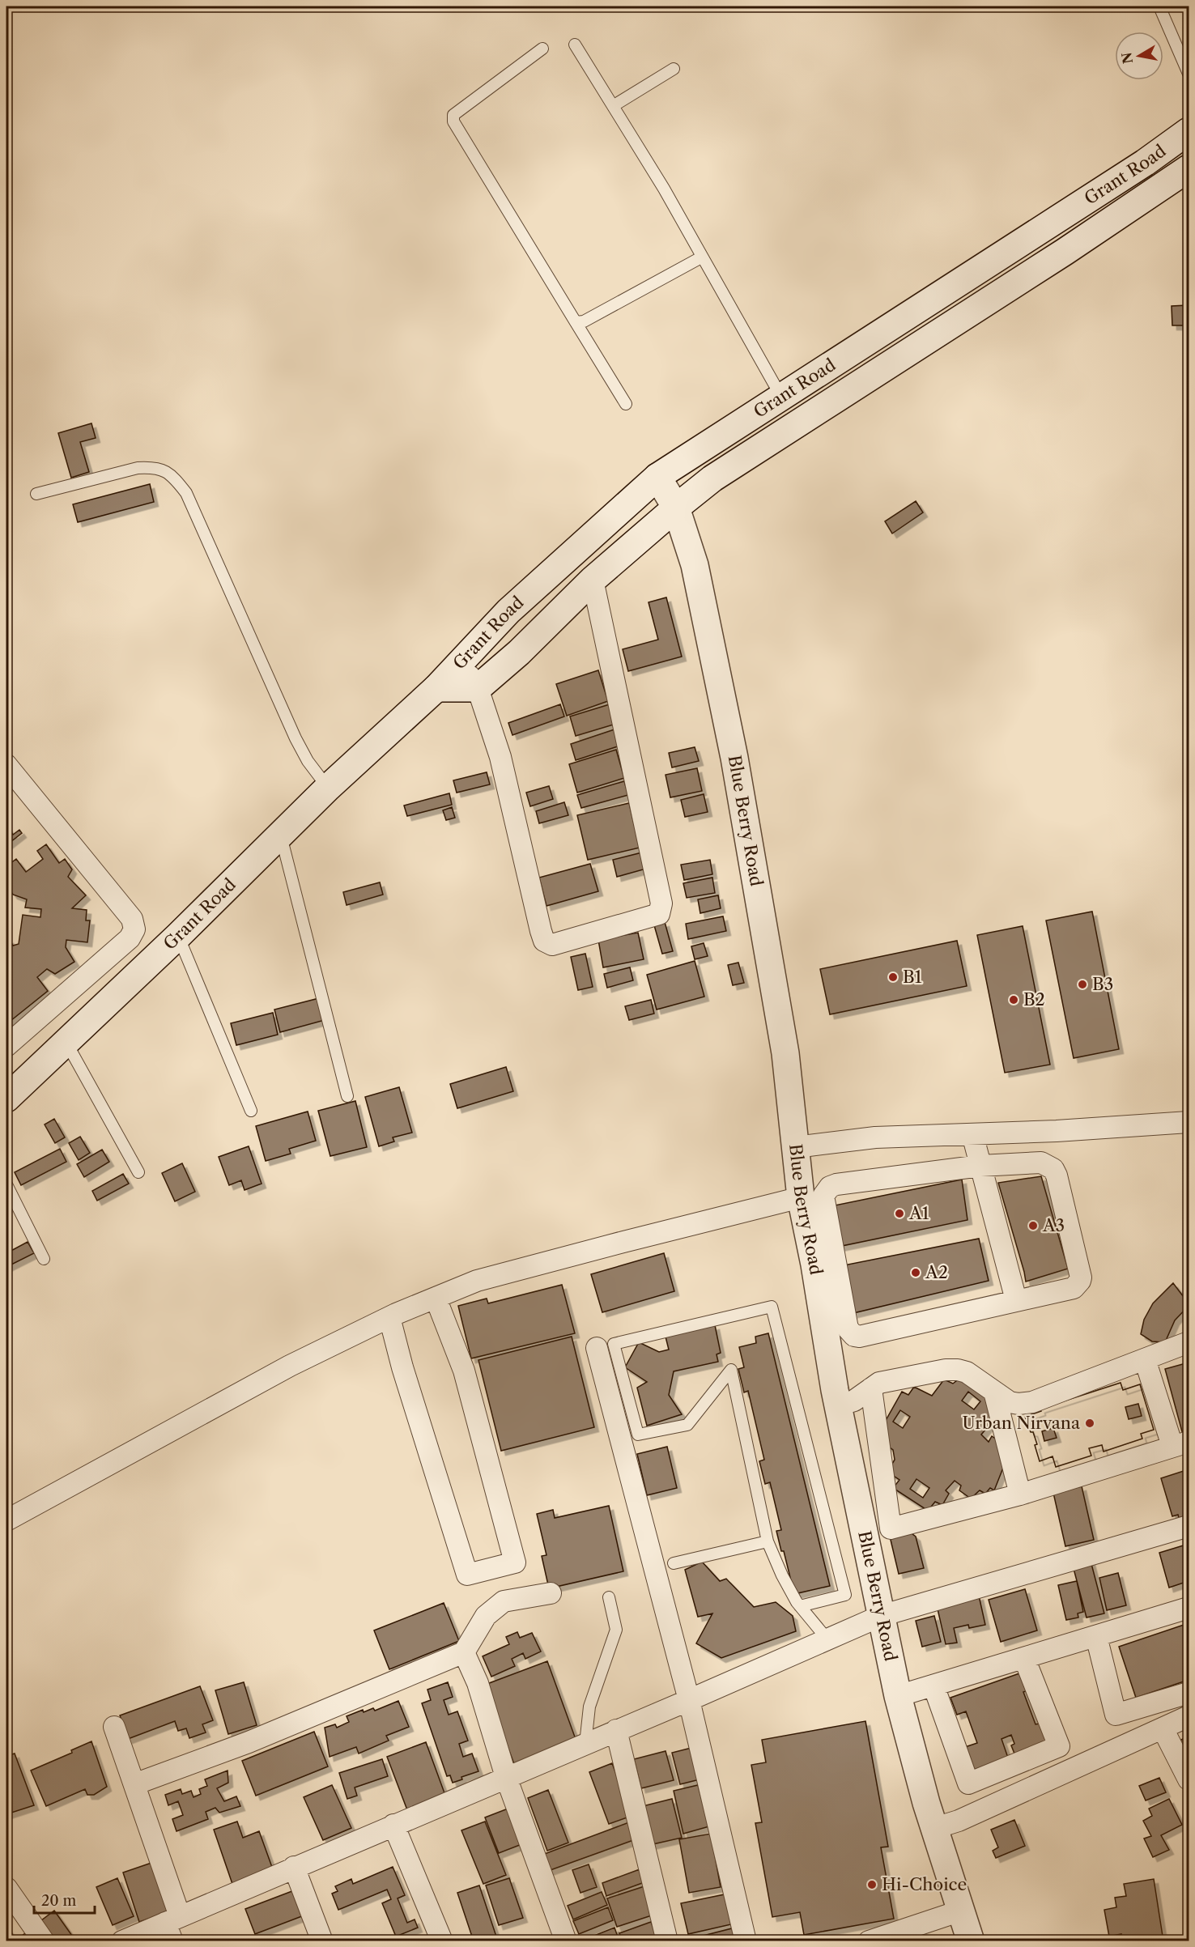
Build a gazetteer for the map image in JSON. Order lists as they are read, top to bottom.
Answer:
{
  "streets": {
    "main road": ["Grant Road", "Blue Berry Road"]
  },
  "crossings": [
    ["Grant Road", "Blue Berry Road"]
  ],
  "places": [
    "B1",
    "B3",
    "B2",
    "A1",
    "A3",
    "A2",
    "Urban Nirvana",
    "Hi-Choice"
  ],
  "scale_bar": "20 m",
  "north": "left"
}
